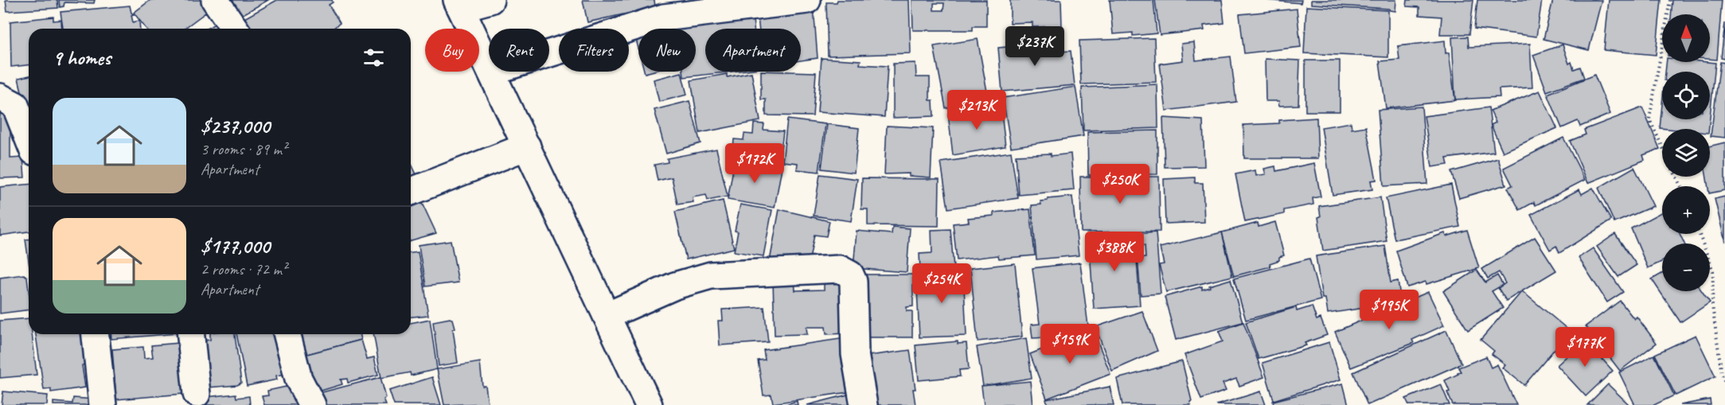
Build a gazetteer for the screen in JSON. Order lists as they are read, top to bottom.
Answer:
{
  "north": "top",
  "page": {
    "map_buttons": ["+", "−"],
    "price": [
      "$237K",
      "$213K",
      "$172K",
      "$250K",
      "$388K",
      "$254K",
      "$195K",
      "$159K",
      "$177K"
    ],
    "chip": [
      "Buy",
      "Rent",
      "Filters",
      "New",
      "Apartment"
    ],
    "heading": "9 homes",
    "list": [
      {
        "name": "$237,000",
        "note": "3 rooms · 89 m² · Apartment"
      },
      {
        "name": "$177,000",
        "note": "2 rooms · 72 m² · Apartment"
      }
    ]
  }
}
